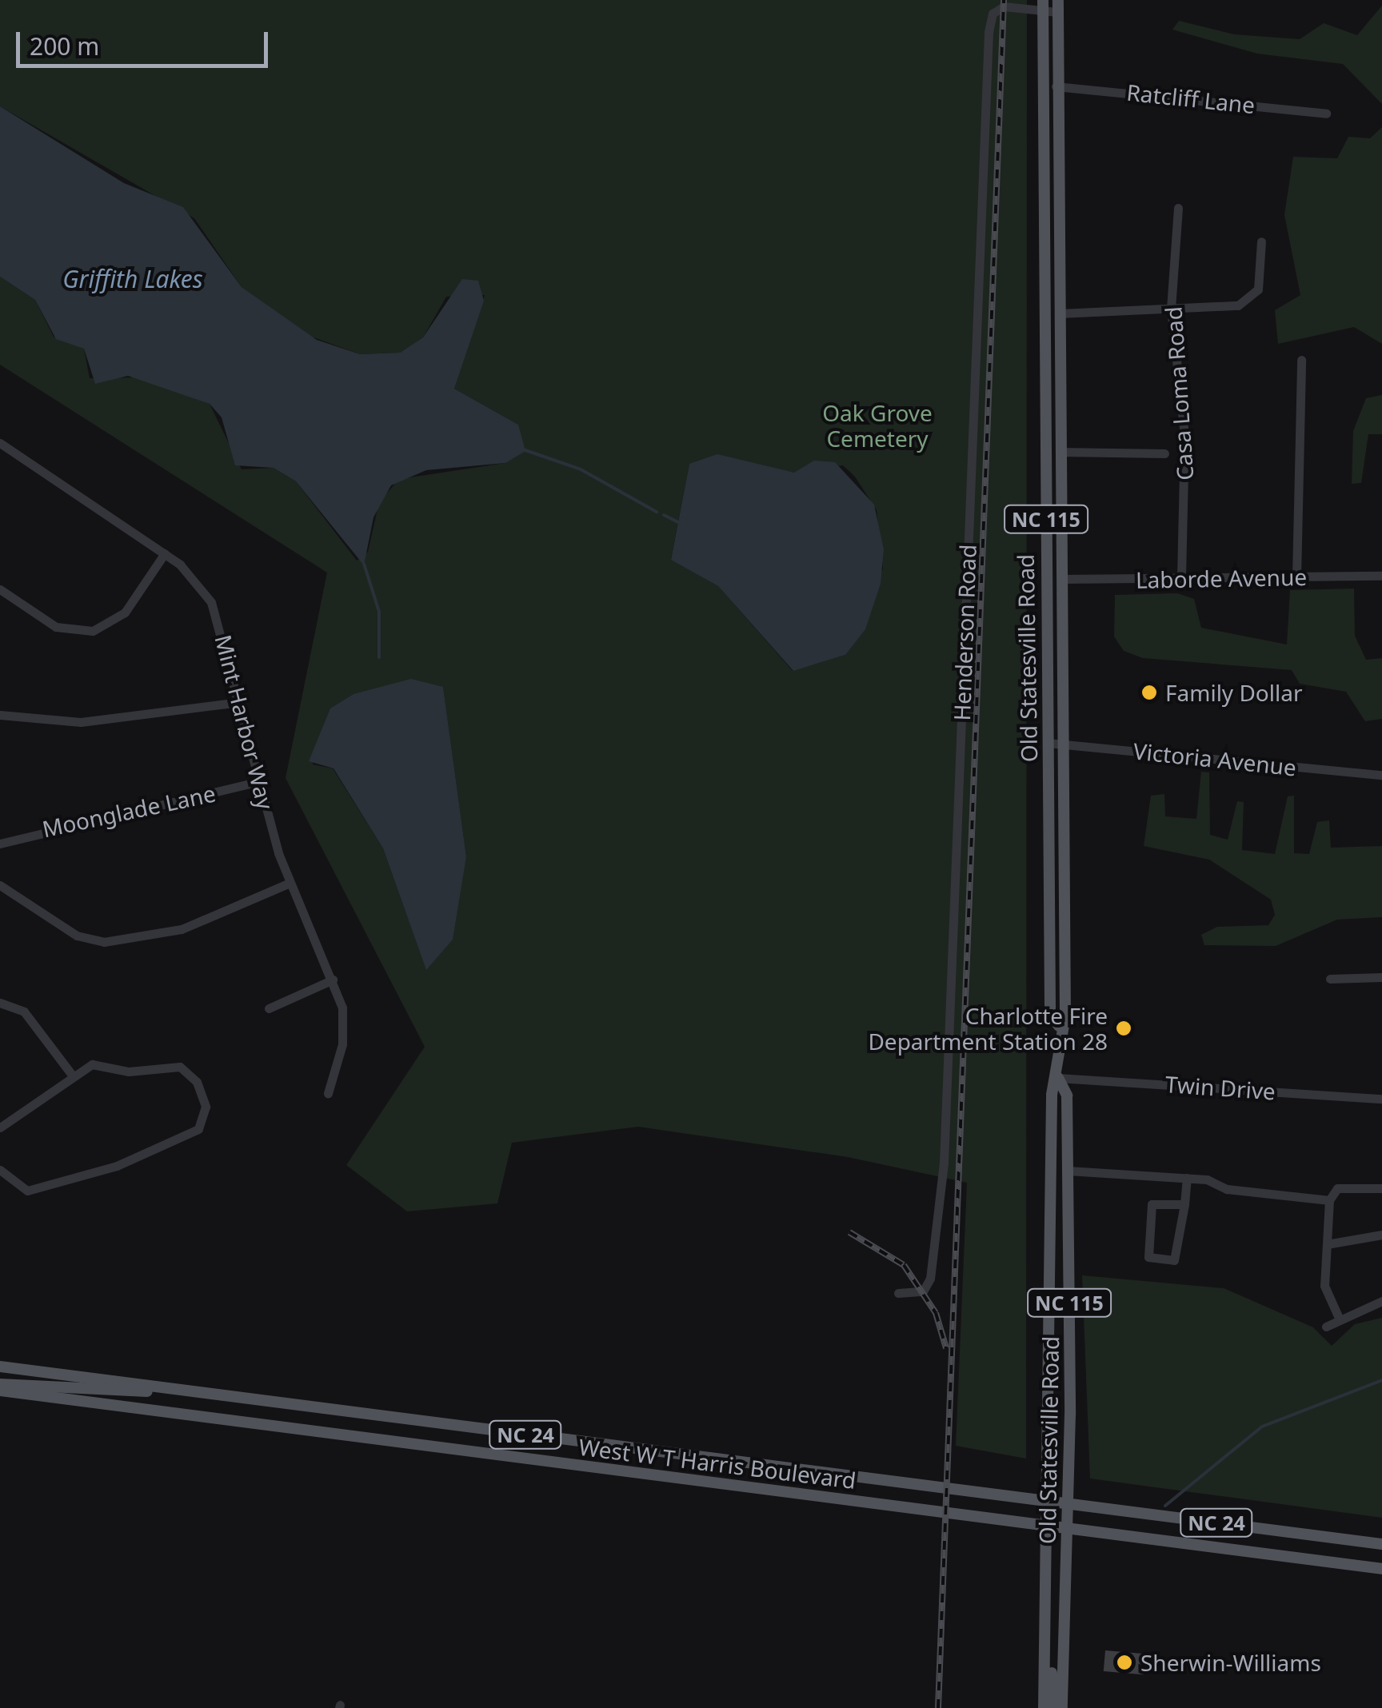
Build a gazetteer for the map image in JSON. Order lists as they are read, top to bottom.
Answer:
{
  "streets": {
    "main road": [
      "NC 115",
      "Old Statesville Road",
      "NC 24",
      "West W T Harris Boulevard"
    ],
    "street": [
      "Ratcliff Lane",
      "Casa Loma Road",
      "Laborde Avenue",
      "Henderson Road",
      "Mint Harbor Way",
      "Victoria Avenue",
      "Moonglade Lane",
      "Twin Drive"
    ]
  },
  "crossings": [
    ["Ratcliff Lane", "Old Statesville Road"],
    ["Casa Loma Road", "Laborde Avenue"],
    ["Laborde Avenue", "Old Statesville Road"],
    ["Henderson Road", "Old Statesville Road"],
    ["Old Statesville Road", "Victoria Avenue"],
    ["Old Statesville Road", "Twin Drive"],
    ["Old Statesville Road", "West W T Harris Boulevard"],
    ["Mint Harbor Way", "Moonglade Lane"]
  ],
  "water": ["Griffith Lakes"],
  "parks": ["Oak Grove Cemetery"],
  "places": ["Family Dollar", "Charlotte Fire Department Station 28", "Sherwin-Williams"],
  "scale_bar": "200 m"
}
